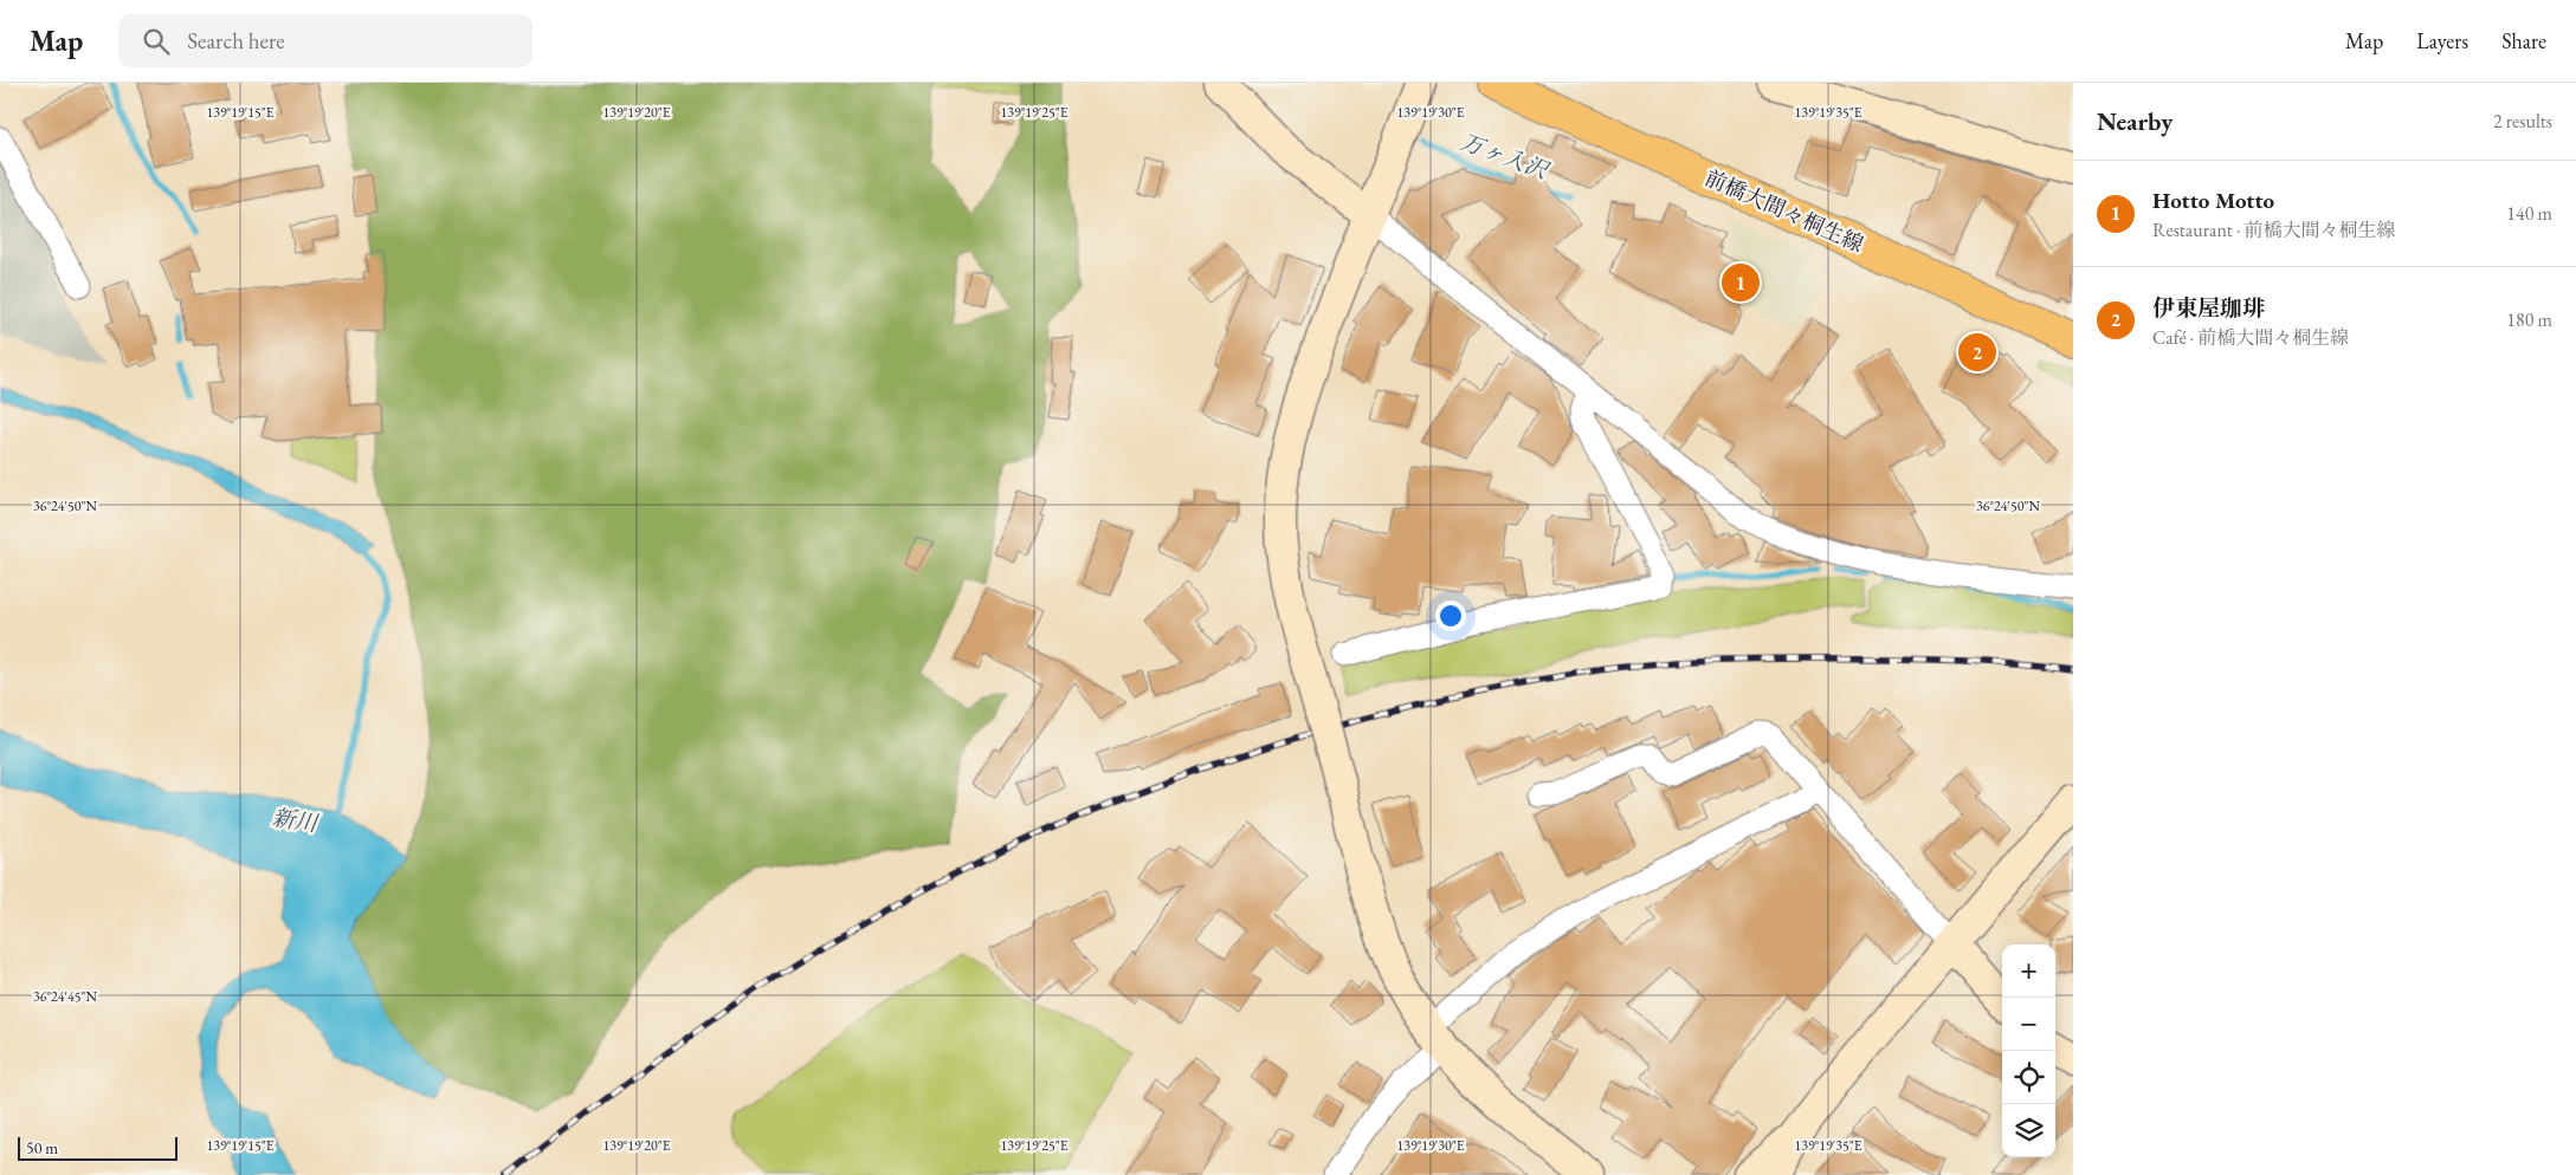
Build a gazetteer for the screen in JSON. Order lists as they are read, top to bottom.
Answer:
{
  "streets": {
    "main road": ["前橋大間々桐生線"]
  },
  "water": ["万ヶ入沢", "新川"],
  "scale_bar": "50 m",
  "page": {
    "header": "Map",
    "search": "Search here",
    "nav": ["Map", "Layers", "Share"],
    "heading": ["Nearby", "2 results"],
    "list": [
      {
        "mark": "1",
        "name": "Hotto Motto",
        "note": "Restaurant · 前橋大間々桐生線",
        "value": "140 m"
      },
      {
        "mark": "2",
        "name": "伊東屋珈琲",
        "note": "Café · 前橋大間々桐生線",
        "value": "180 m"
      }
    ],
    "pins": ["1", "2"],
    "map_buttons": ["+", "−"],
    "scale": "50 m"
  },
  "coordinates": [
    "139°19'15\"E",
    "139°19'20\"E",
    "139°19'25\"E",
    "139°19'30\"E",
    "139°19'35\"E",
    "36°24'50\"N",
    "36°24'45\"N"
  ]
}
